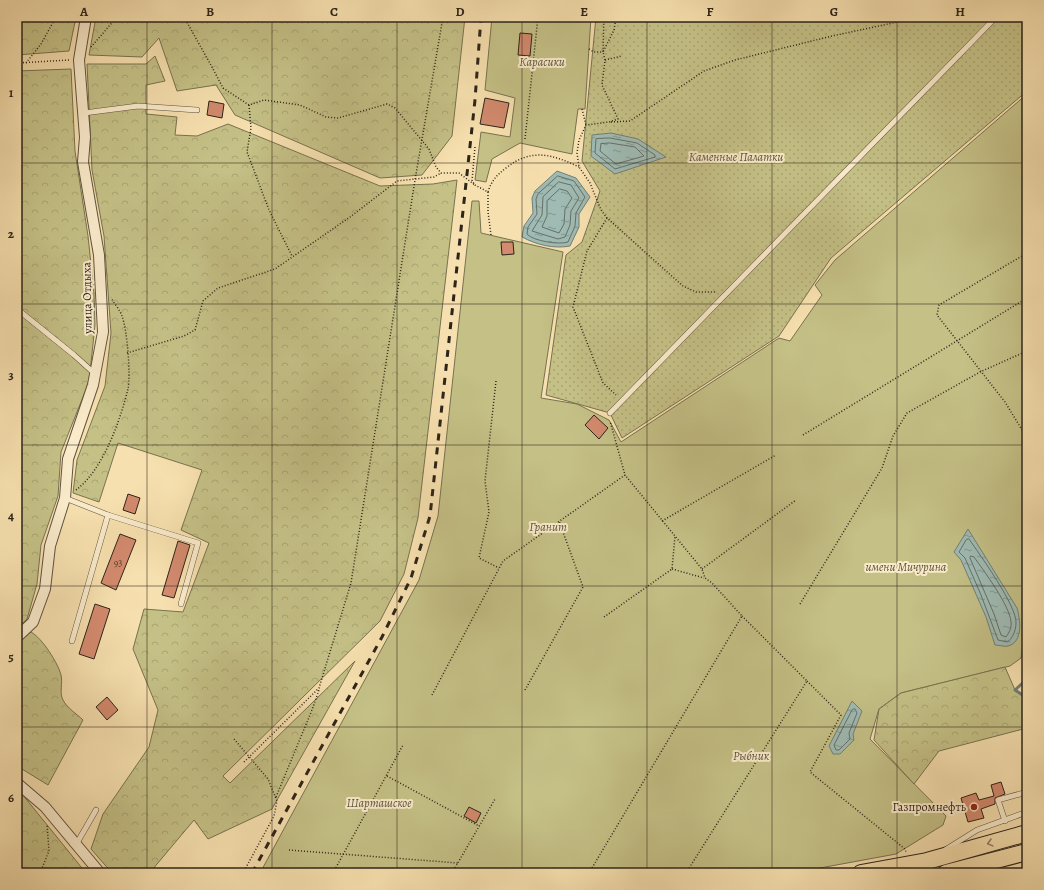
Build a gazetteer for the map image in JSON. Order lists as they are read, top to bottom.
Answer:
{
  "streets": {
    "street": ["улица Отдыха"]
  },
  "parks": [
    "Карасики",
    "Каменные Палатки",
    "Гранит",
    "имени Мичурина",
    "Рыбник",
    "Шарташское"
  ],
  "places": ["Газпромнефть"],
  "house_numbers": ["93"],
  "grid": {
    "columns": [
      "A",
      "B",
      "C",
      "D",
      "E",
      "F",
      "G",
      "H"
    ],
    "rows": [
      "1",
      "2",
      "3",
      "4",
      "5",
      "6"
    ]
  }
}
